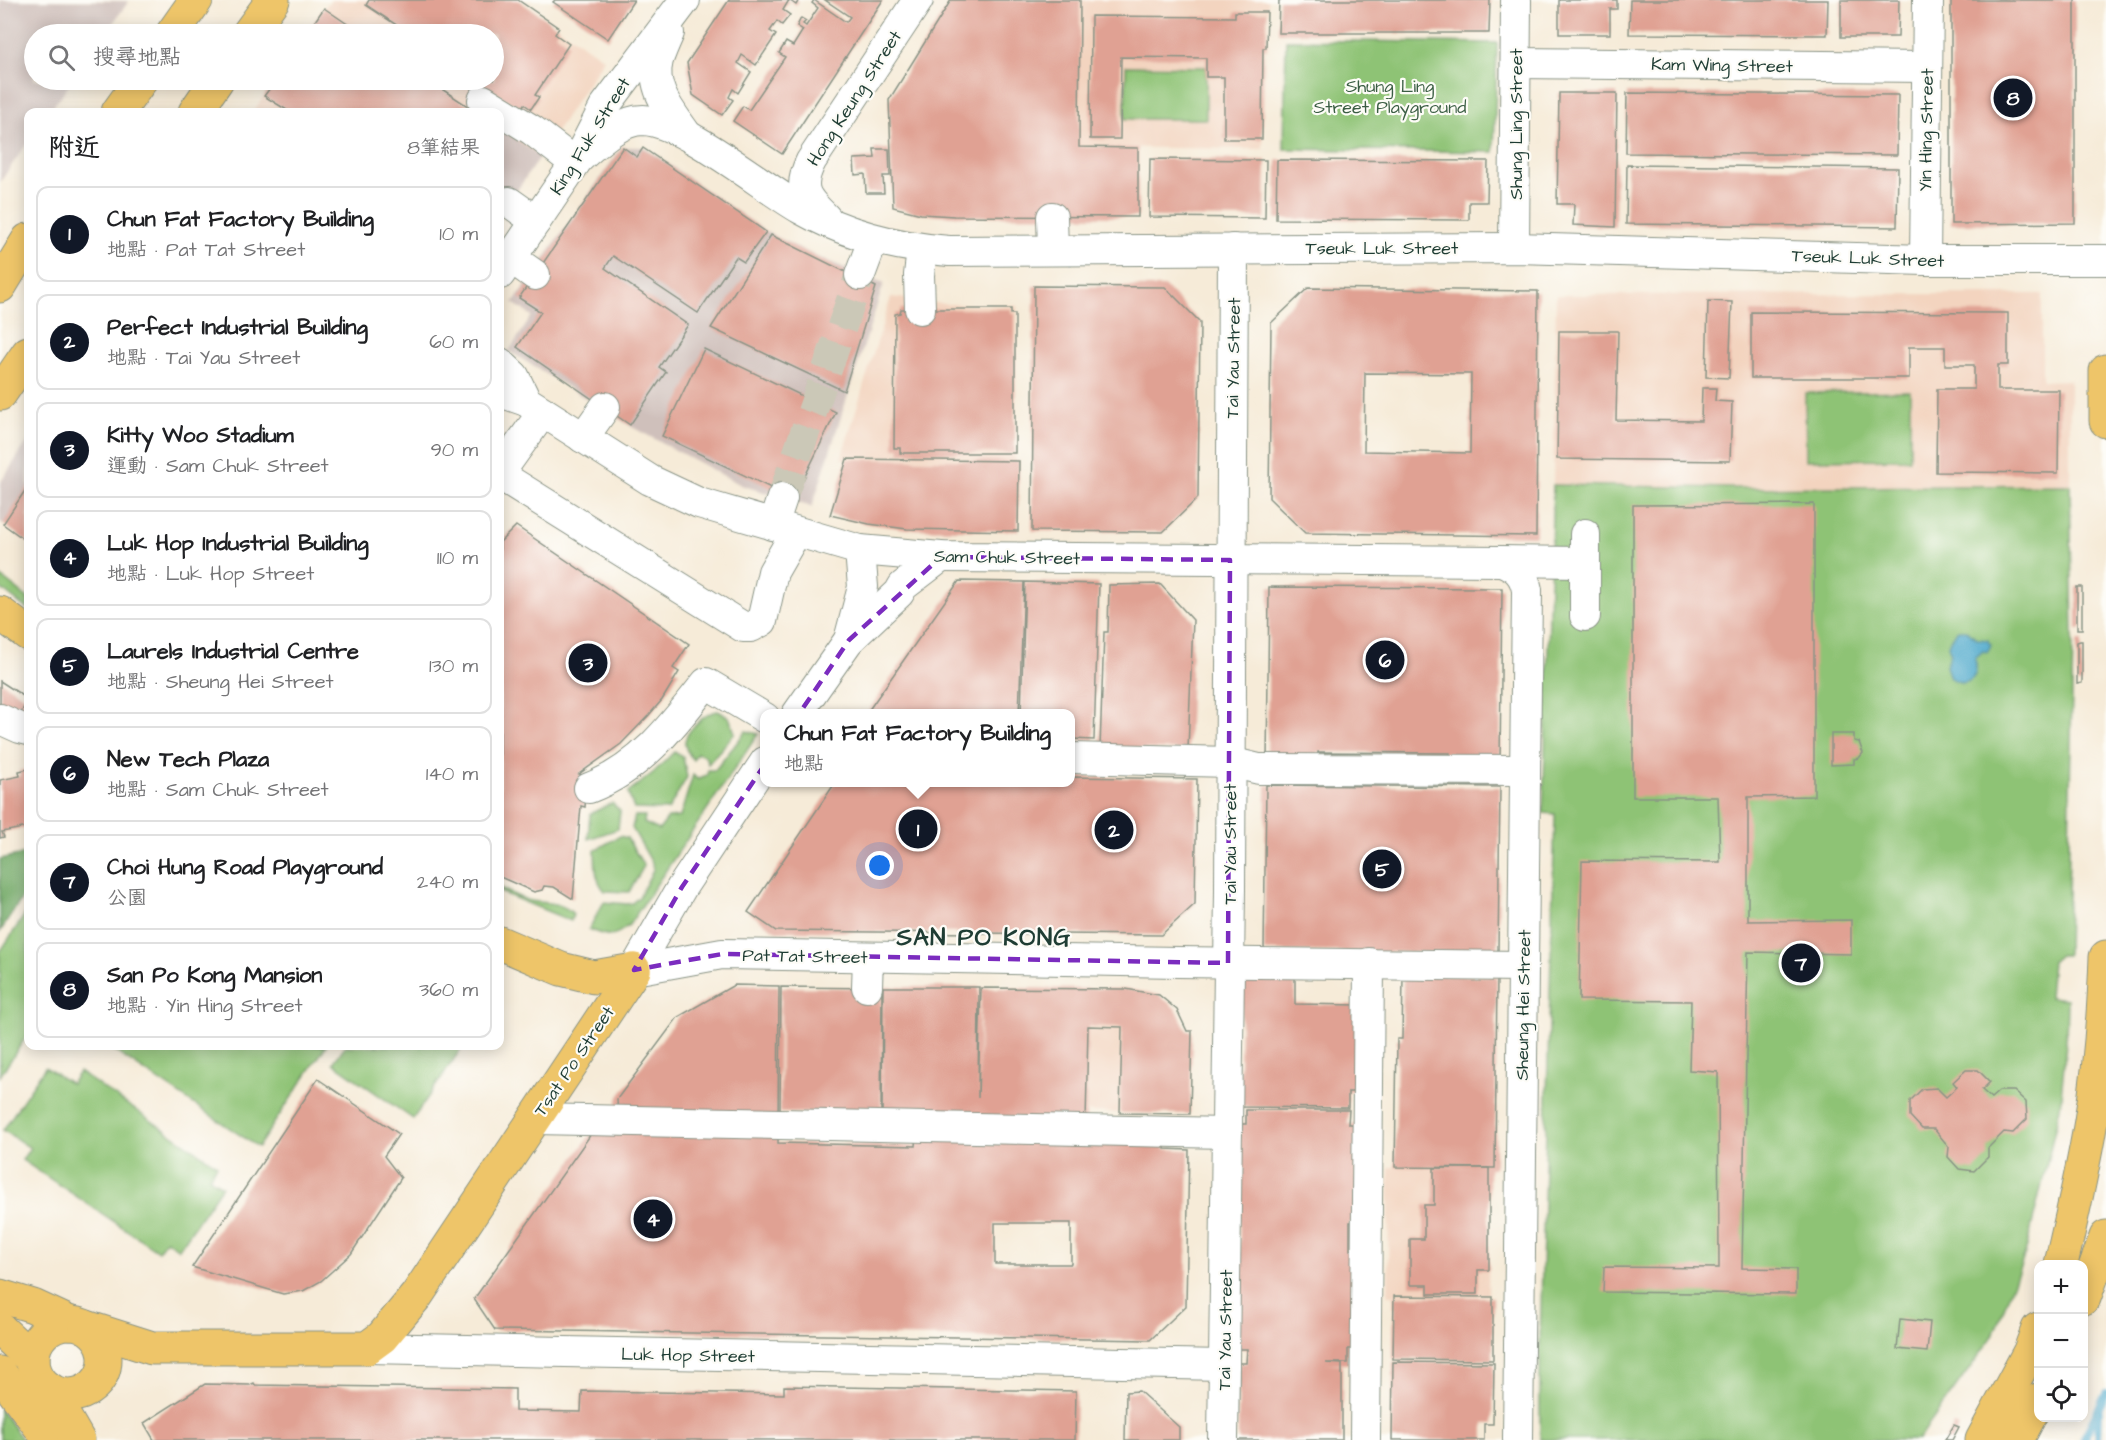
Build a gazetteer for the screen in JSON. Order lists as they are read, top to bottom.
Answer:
{
  "streets": {
    "main road": ["Tsat Po Street", "Luk Hop Street"],
    "street": [
      "Kam Wing Street",
      "Hong Keung Street",
      "Shung Ling Street",
      "Yin Hing Street",
      "King Fuk Street",
      "Tseuk Luk Street",
      "Tai Yau Street",
      "Sam Chuk Street",
      "Pat Tat Street",
      "Sheung Hei Street"
    ]
  },
  "crossings": [
    ["Kam Wing Street", "Shung Ling Street"],
    ["Kam Wing Street", "Yin Hing Street"],
    ["Hong Keung Street", "Tseuk Luk Street"],
    ["Shung Ling Street", "Tseuk Luk Street"],
    ["Yin Hing Street", "Tseuk Luk Street"],
    ["King Fuk Street", "Tseuk Luk Street"],
    ["Tseuk Luk Street", "Tai Yau Street"],
    ["Tai Yau Street", "Sam Chuk Street"],
    ["Tai Yau Street", "Pat Tat Street"],
    ["Tai Yau Street", "Luk Hop Street"],
    ["Sam Chuk Street", "Sheung Hei Street"],
    ["Pat Tat Street", "Sheung Hei Street"],
    ["Pat Tat Street", "Tsat Po Street"],
    ["Tsat Po Street", "Luk Hop Street"]
  ],
  "districts": ["SAN PO KONG"],
  "parks": ["Shung Ling Street Playground"],
  "page": {
    "search": "搜尋地點",
    "pins": [
      "8",
      "6",
      "3",
      "1",
      "2",
      "5",
      "7",
      "4"
    ],
    "heading": ["附近", "8筆結果"],
    "list": [
      {
        "mark": "1",
        "name": "Chun Fat Factory Building",
        "note": "地點 · Pat Tat Street",
        "value": "10 m"
      },
      {
        "mark": "2",
        "name": "Perfect Industrial Building",
        "note": "地點 · Tai Yau Street",
        "value": "60 m"
      },
      {
        "mark": "3",
        "name": "Kitty Woo Stadium",
        "note": "運動 · Sam Chuk Street",
        "value": "90 m"
      },
      {
        "mark": "4",
        "name": "Luk Hop Industrial Building",
        "note": "地點 · Luk Hop Street",
        "value": "110 m"
      },
      {
        "mark": "5",
        "name": "Laurels Industrial Centre",
        "note": "地點 · Sheung Hei Street",
        "value": "130 m"
      },
      {
        "mark": "6",
        "name": "New Tech Plaza",
        "note": "地點 · Sam Chuk Street",
        "value": "140 m"
      },
      {
        "mark": "7",
        "name": "Choi Hung Road Playground",
        "note": "公園",
        "value": "240 m"
      },
      {
        "mark": "8",
        "name": "San Po Kong Mansion",
        "note": "地點 · Yin Hing Street",
        "value": "360 m"
      }
    ],
    "popup": ["Chun Fat Factory Building", "地點"],
    "map_buttons": ["+", "−"]
  }
}
